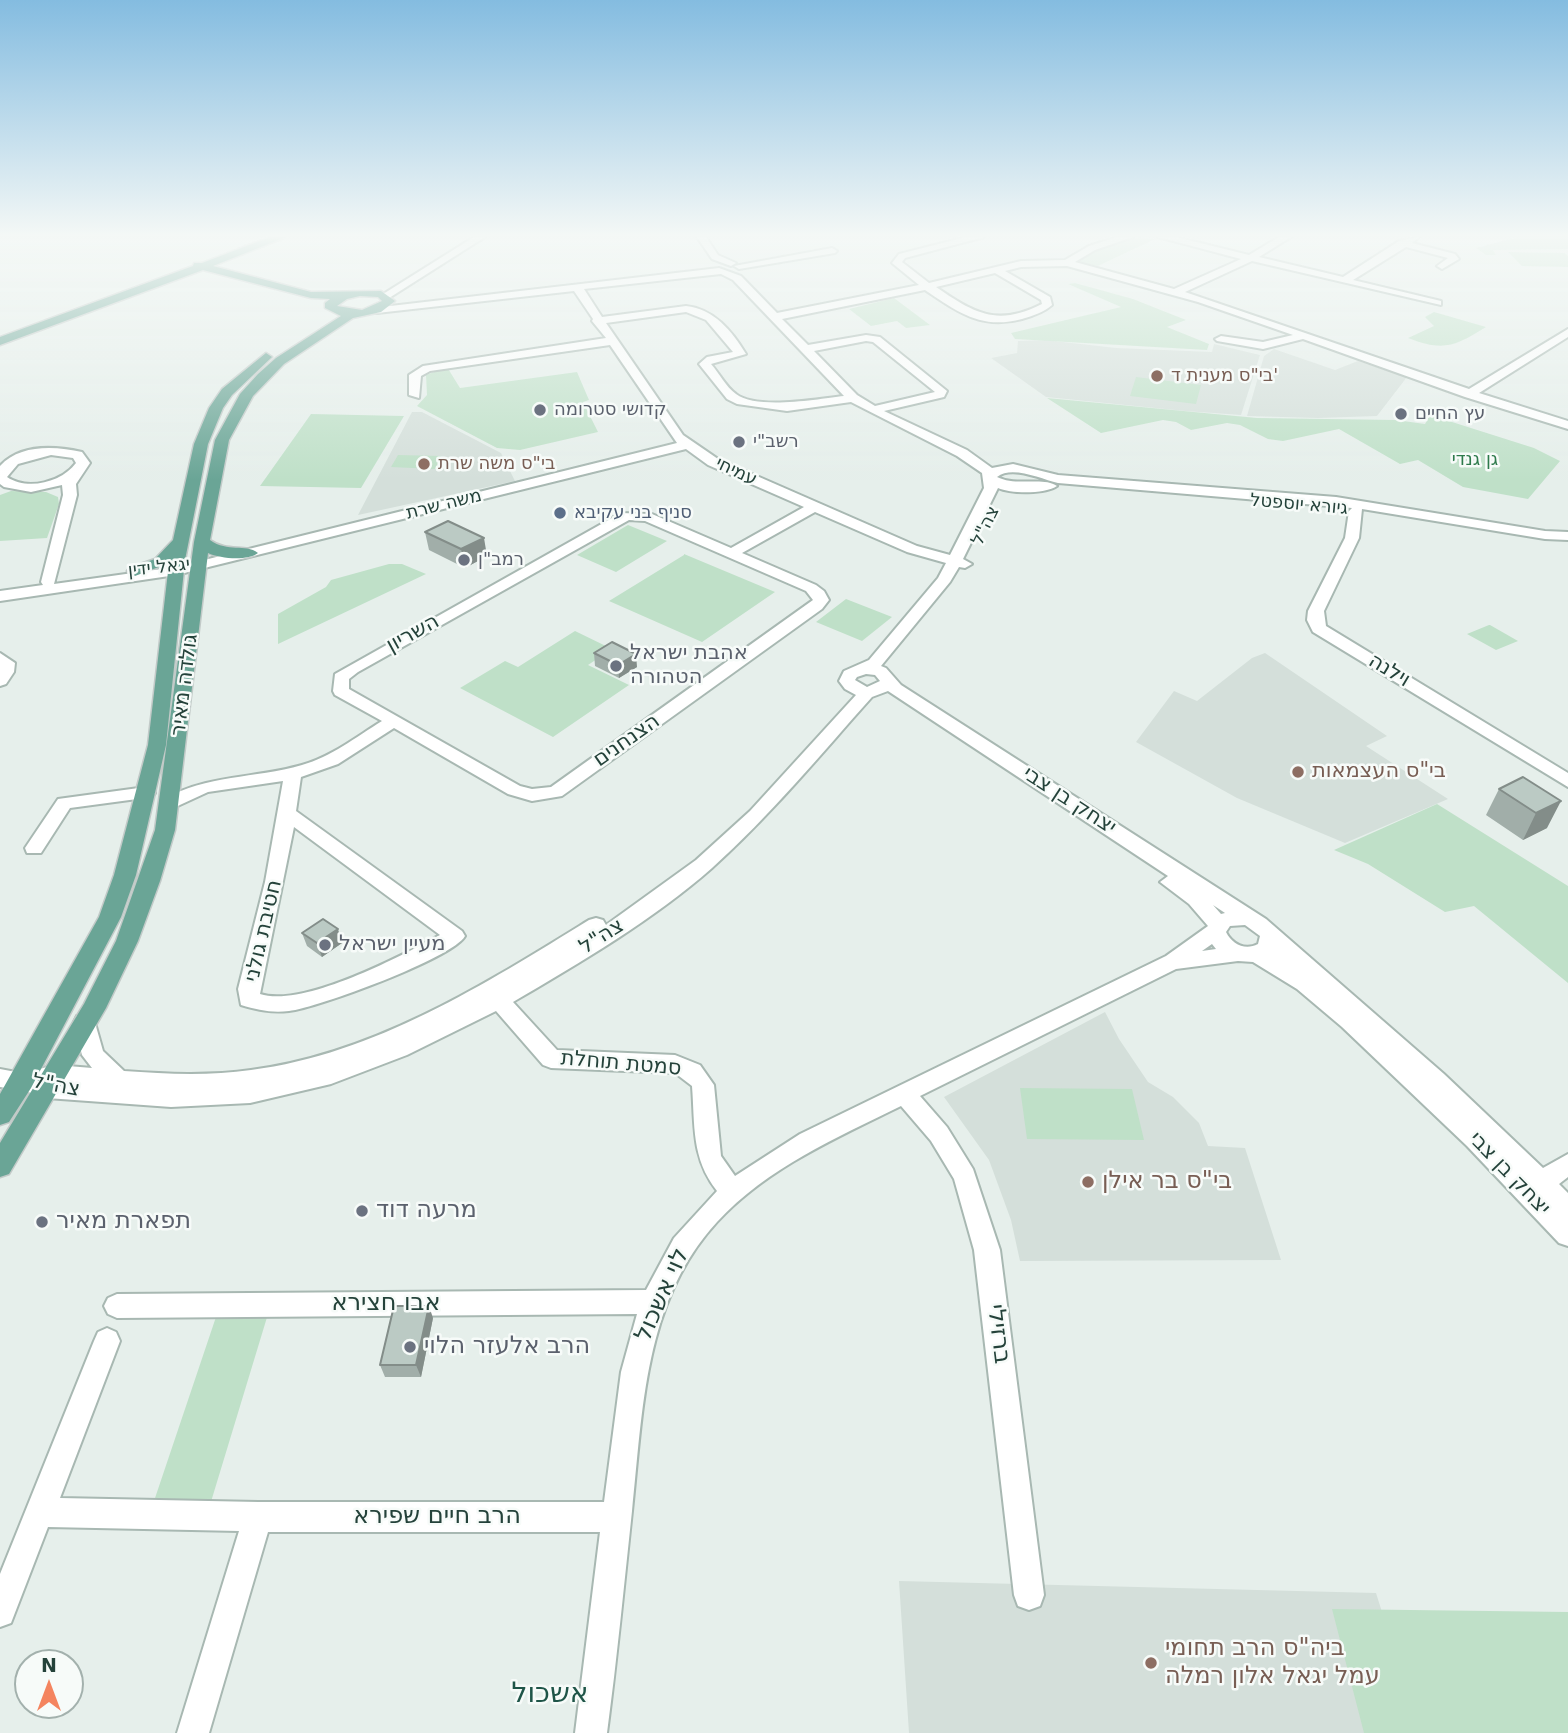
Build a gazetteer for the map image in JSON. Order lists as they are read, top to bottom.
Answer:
{
  "streets": {
    "main road": ["גולדה מאיר"],
    "street": [
      "עמיחי",
      "משה שרת",
      "גיורא יוספטל",
      "צה\"ל",
      "יגאל ידין",
      "השריון",
      "וילנה",
      "הצנחנים",
      "יצחק בן צבי",
      "חטיבת גולני",
      "סמטת תוחלת",
      "לוי אשכול",
      "אבו חצירא",
      "ברזילי",
      "הרב חיים שפירא"
    ]
  },
  "crossings": [
    ["עמיחי", "משה שרת"],
    ["עמיחי", "צה\"ל"],
    ["משה שרת", "יגאל ידין"],
    ["משה שרת", "גולדה מאיר"],
    ["גיורא יוספטל", "צה\"ל"],
    ["גיורא יוספטל", "וילנה"],
    ["צה\"ל", "גולדה מאיר"],
    ["צה\"ל", "יצחק בן צבי"],
    ["צה\"ל", "סמטת תוחלת"],
    ["יגאל ידין", "גולדה מאיר"],
    ["השריון", "הצנחנים"],
    ["יצחק בן צבי", "לוי אשכול"],
    ["סמטת תוחלת", "לוי אשכול"],
    ["לוי אשכול", "אבו חצירא"],
    ["לוי אשכול", "ברזילי"],
    ["לוי אשכול", "הרב חיים שפירא"]
  ],
  "districts": ["אשכול"],
  "parks": ["גן גנדי"],
  "places": [
    "בי\"ס מענית ד'",
    "קדושי סטרומה",
    "עץ החיים",
    "רשב\"י",
    "בי\"ס משה שרת",
    "סניף בני עקיבא",
    "רמב\"ן",
    "אהבת ישראל הטהורה",
    "בי\"ס העצמאות",
    "מעיין ישראל",
    "בי\"ס בר אילן",
    "מרעה דוד",
    "תפארת מאיר",
    "הרב אלעזר הלוי",
    "ביה\"ס הרב תחומי עמל יגאל אלון רמלה"
  ],
  "north": "top"
}
